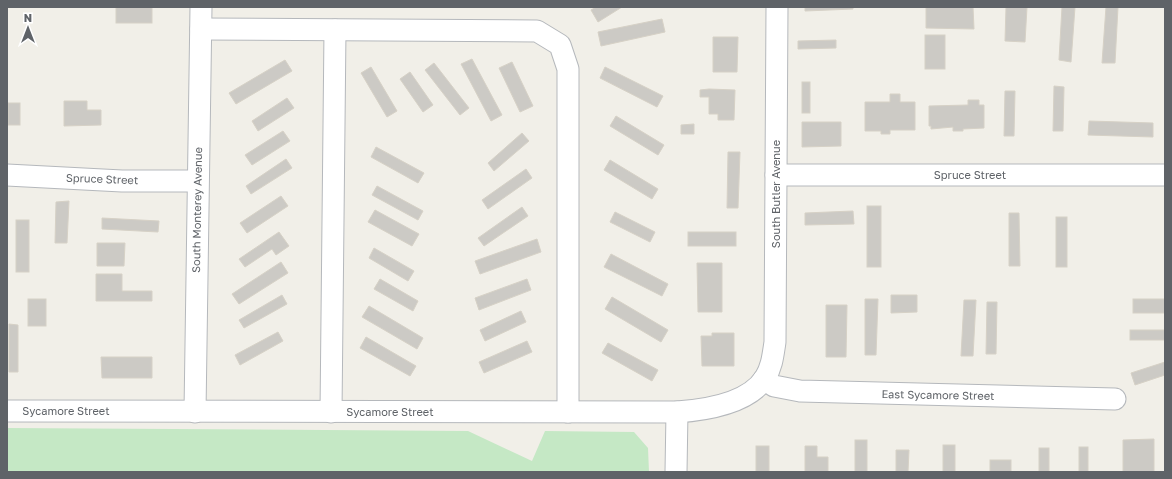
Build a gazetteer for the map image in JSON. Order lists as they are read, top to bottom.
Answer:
{
  "streets": {
    "street": [
      "Spruce Street",
      "South Butler Avenue",
      "South Monterey Avenue",
      "East Sycamore Street",
      "Sycamore Street"
    ]
  },
  "crossings": [
    ["Spruce Street", "South Butler Avenue"],
    ["Spruce Street", "South Monterey Avenue"],
    ["South Butler Avenue", "East Sycamore Street"],
    ["South Butler Avenue", "Sycamore Street"],
    ["South Monterey Avenue", "Sycamore Street"],
    ["East Sycamore Street", "Sycamore Street"]
  ],
  "north": "top"
}
